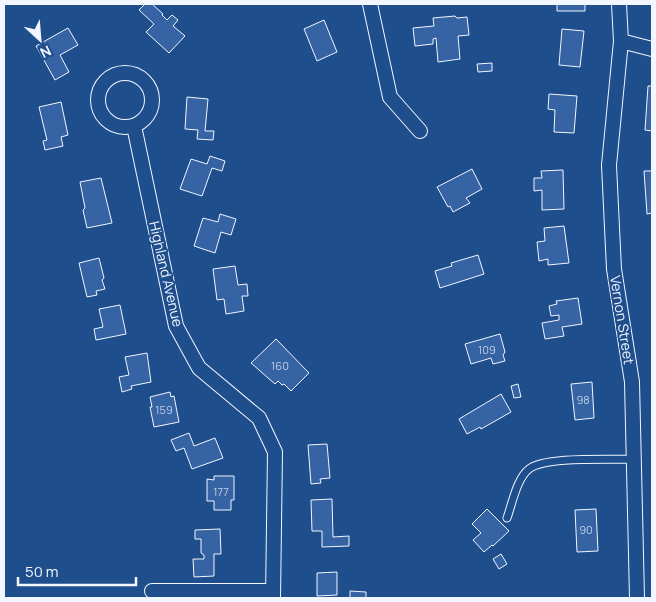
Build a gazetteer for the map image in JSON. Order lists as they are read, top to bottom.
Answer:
{
  "streets": {
    "street": ["Highland Avenue", "Vernon Street"]
  },
  "house_numbers": [
    "109",
    "160",
    "98",
    "159",
    "177",
    "90"
  ],
  "scale_bar": "50 m",
  "north": "bottom right"
}
